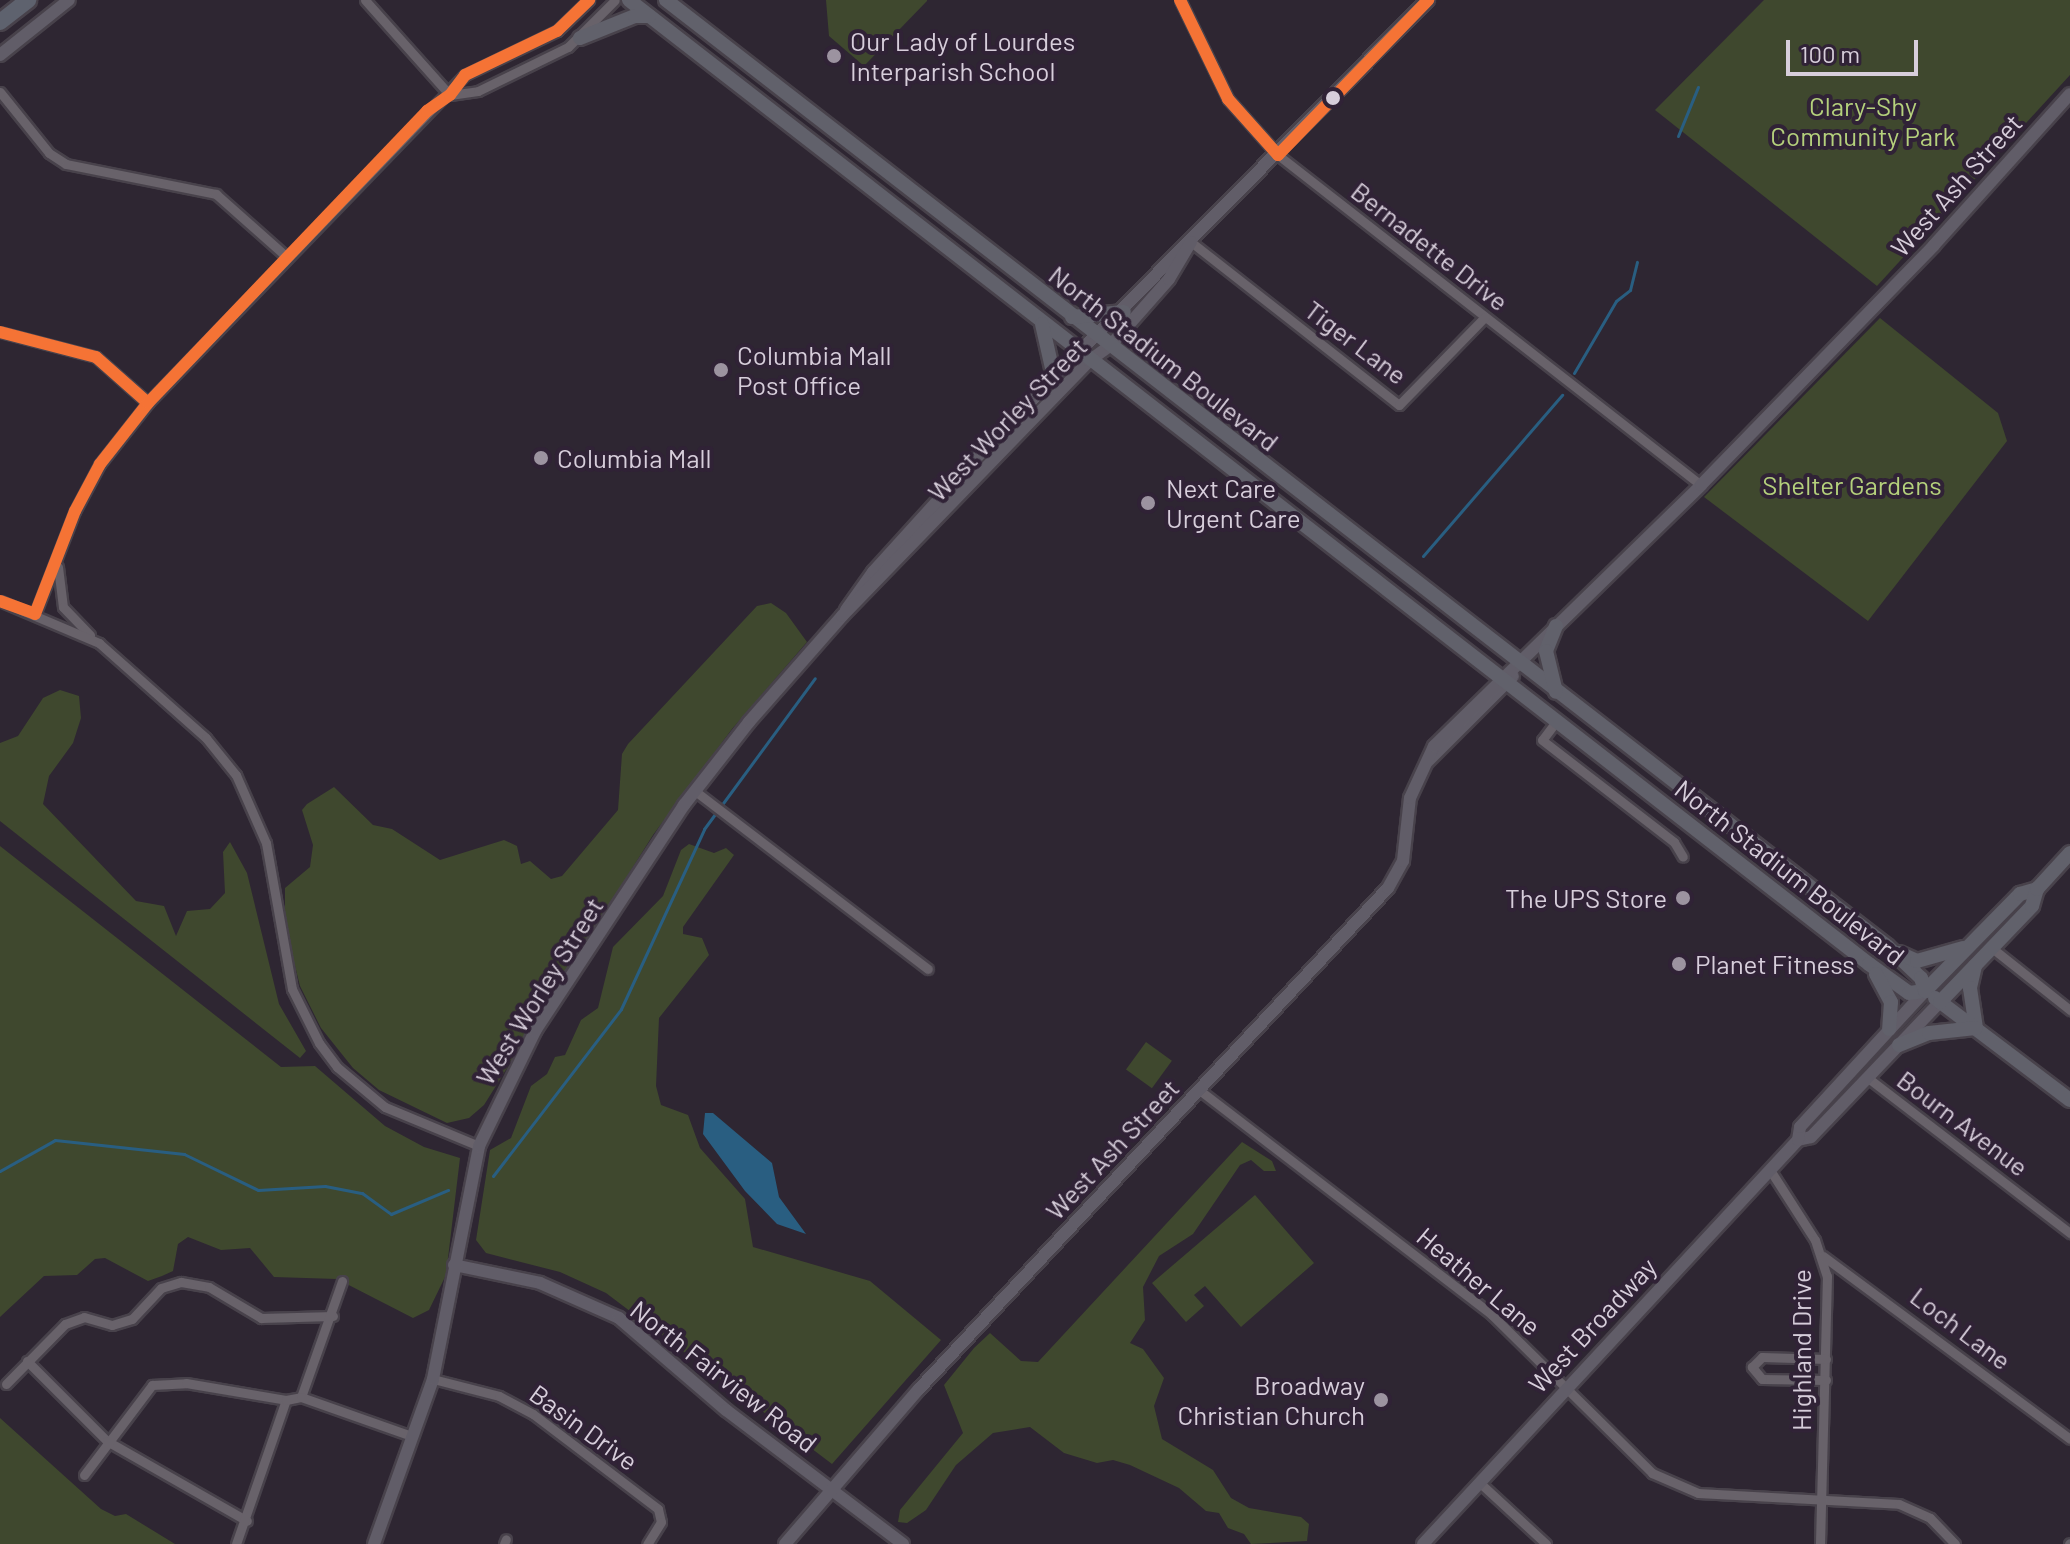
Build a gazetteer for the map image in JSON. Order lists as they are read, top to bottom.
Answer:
{
  "streets": {
    "main road": ["North Stadium Boulevard", "West Broadway"],
    "street": [
      "West Ash Street",
      "Bernadette Drive",
      "Tiger Lane",
      "West Worley Street",
      "Bourn Avenue",
      "Heather Lane",
      "Loch Lane",
      "Highland Drive",
      "North Fairview Road",
      "Basin Drive"
    ]
  },
  "crossings": [
    ["West Ash Street", "Bernadette Drive"],
    ["West Ash Street", "North Stadium Boulevard"],
    ["West Ash Street", "Heather Lane"],
    ["West Ash Street", "North Fairview Road"],
    ["Bernadette Drive", "Tiger Lane"],
    ["Bernadette Drive", "West Worley Street"],
    ["Tiger Lane", "West Worley Street"],
    ["North Stadium Boulevard", "West Worley Street"],
    ["North Stadium Boulevard", "West Broadway"],
    ["West Worley Street", "North Fairview Road"],
    ["West Worley Street", "Basin Drive"],
    ["Bourn Avenue", "West Broadway"],
    ["Heather Lane", "West Broadway"],
    ["Heather Lane", "Highland Drive"],
    ["West Broadway", "Highland Drive"],
    ["Loch Lane", "Highland Drive"]
  ],
  "parks": ["Clary-Shy Community Park", "Shelter Gardens"],
  "places": [
    "Our Lady of Lourdes Interparish School",
    "Columbia Mall Post Office",
    "Columbia Mall",
    "Next Care Urgent Care",
    "The UPS Store",
    "Planet Fitness",
    "Broadway Christian Church"
  ],
  "scale_bar": "100 m"
}
